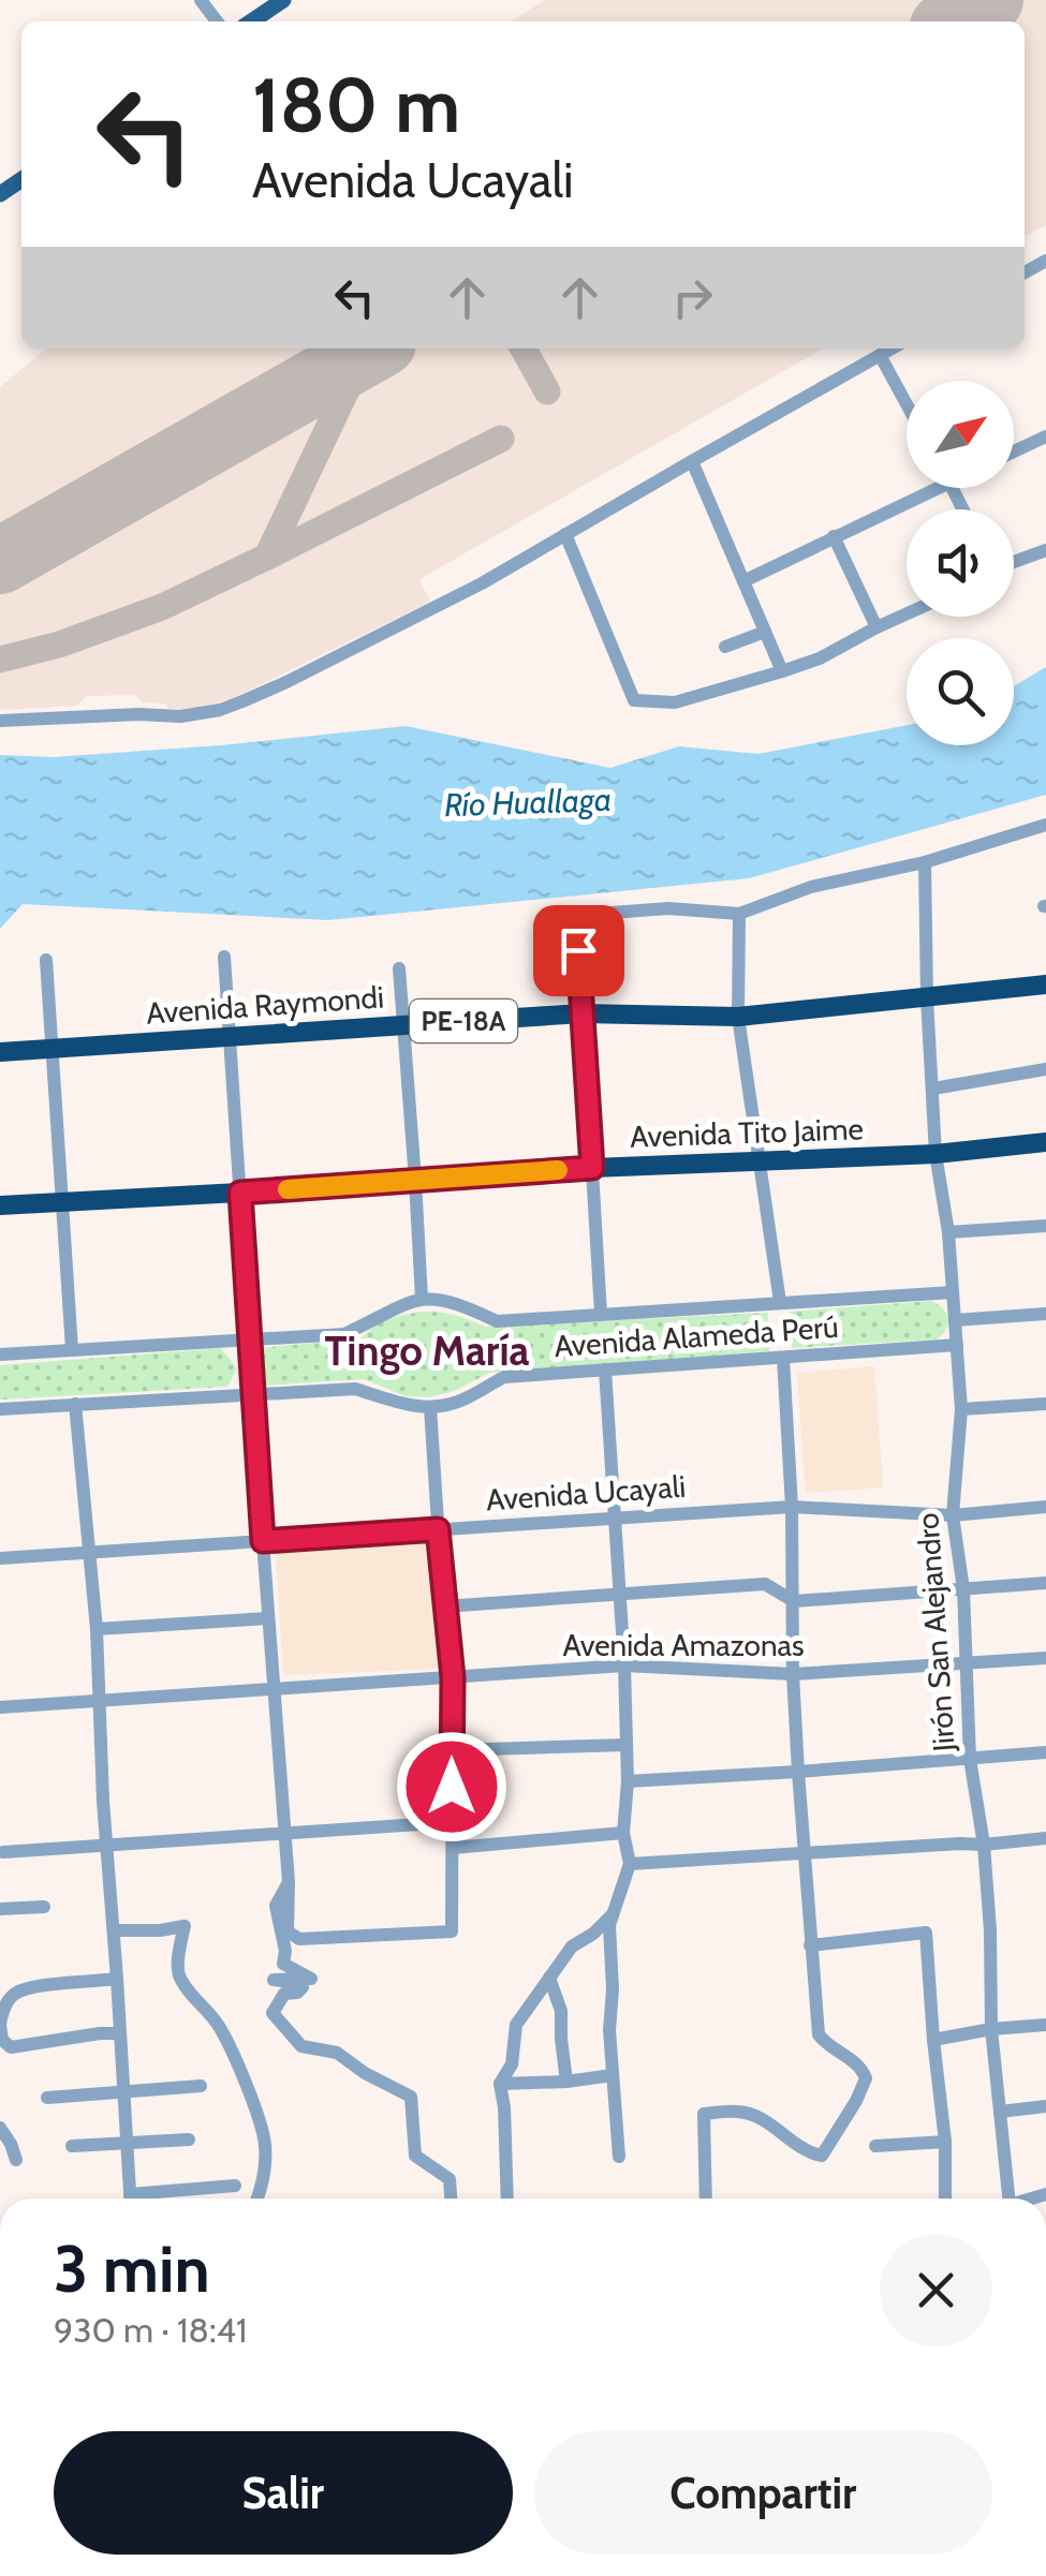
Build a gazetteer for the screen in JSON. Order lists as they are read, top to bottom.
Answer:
{
  "streets": {
    "highway": ["Avenida Raymondi", "PE-18A", "Avenida Tito Jaime"],
    "street": [
      "Avenida Alameda Perú",
      "Avenida Ucayali",
      "Jirón San Alejandro",
      "Avenida Amazonas"
    ]
  },
  "crossings": [
    ["Avenida Raymondi", "Jirón San Alejandro"],
    ["Avenida Tito Jaime", "Jirón San Alejandro"],
    ["Avenida Alameda Perú", "Jirón San Alejandro"],
    ["Avenida Ucayali", "Jirón San Alejandro"],
    ["Jirón San Alejandro", "Avenida Amazonas"]
  ],
  "districts": ["Tingo María"],
  "water": ["Río Huallaga"],
  "north": "top right",
  "page": {
    "turn": ["180 m", "Avenida Ucayali"],
    "heading": ["3 min", "930 m · 18:41"],
    "buttons": ["Salir", "Compartir"]
  }
}
